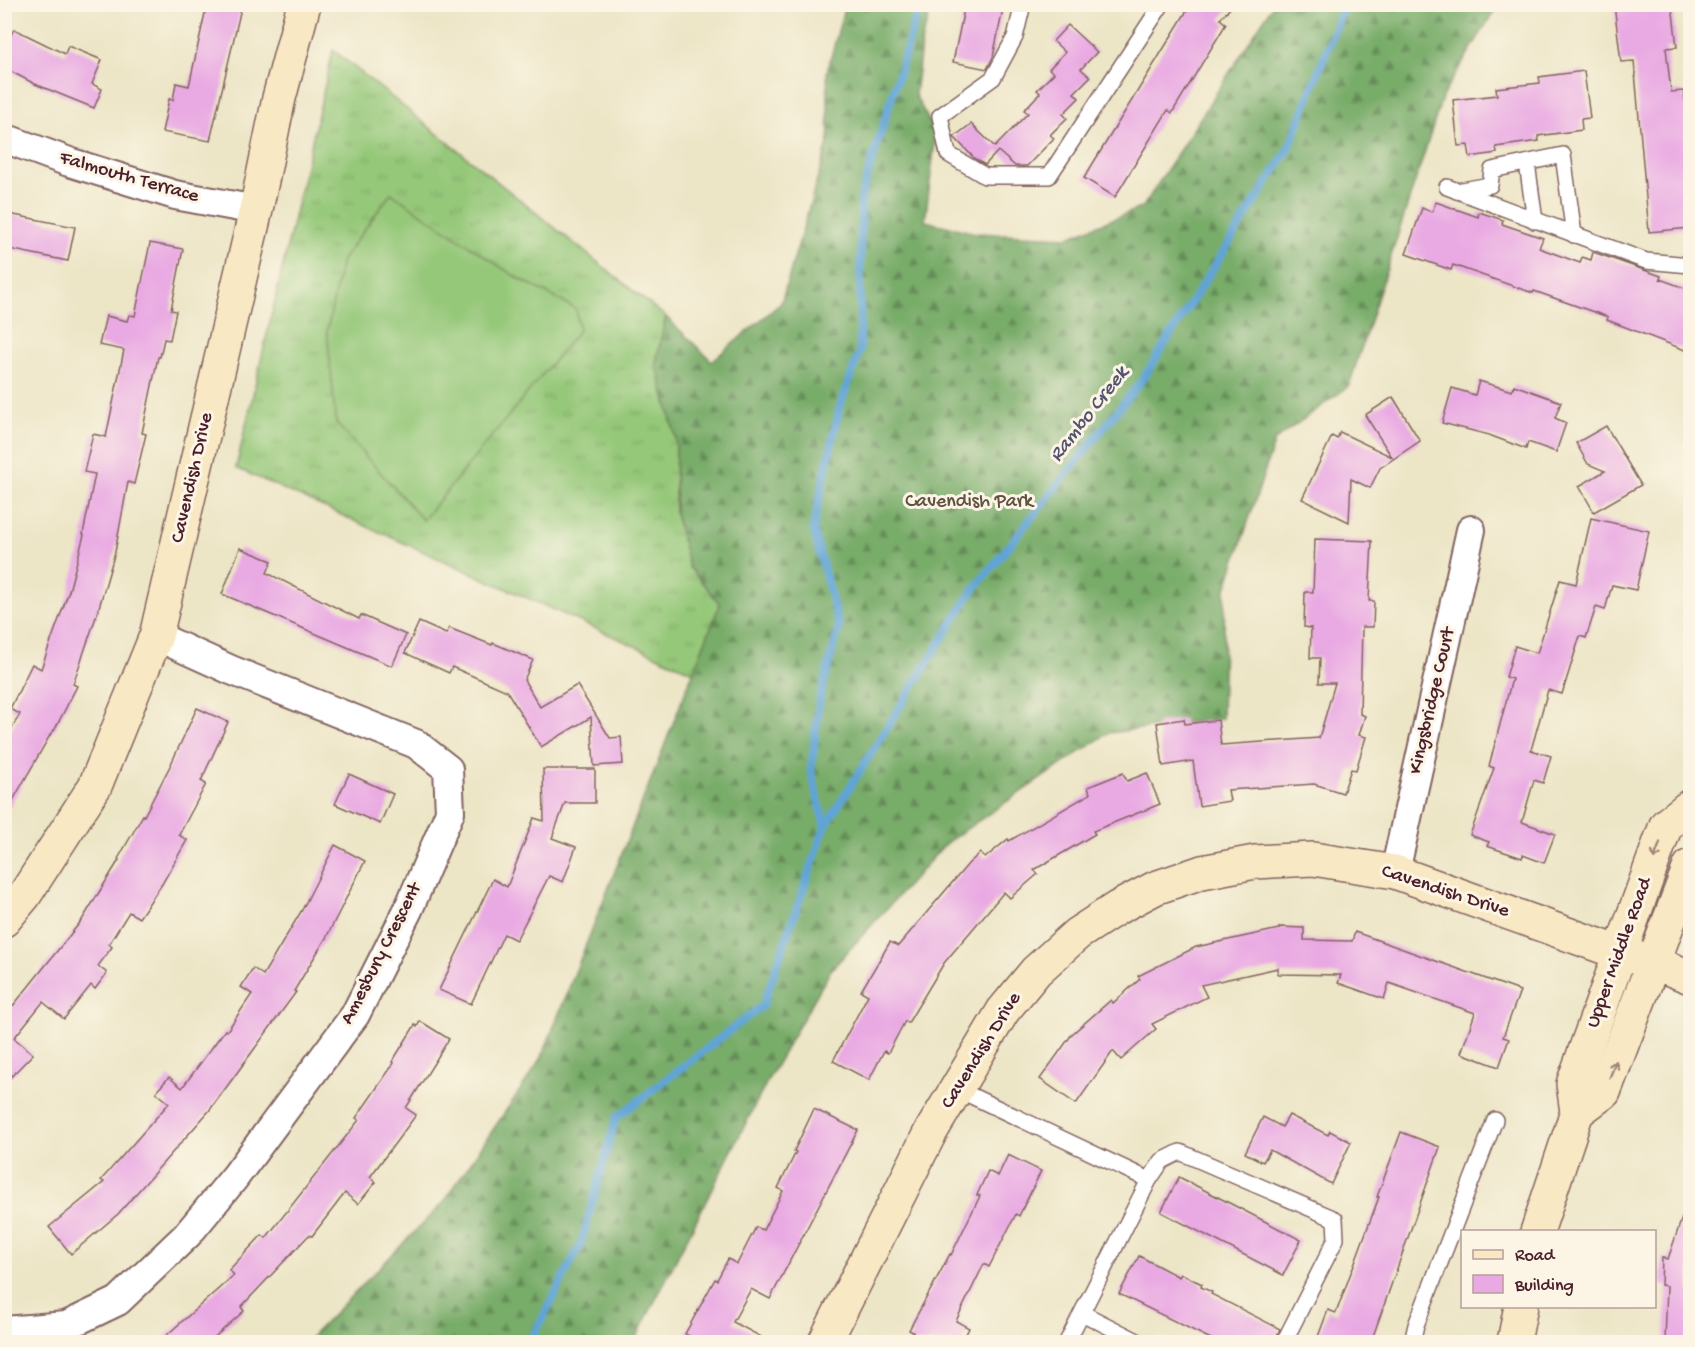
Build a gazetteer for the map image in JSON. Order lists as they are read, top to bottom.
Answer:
{
  "streets": {
    "street": [
      "Falmouth Terrace",
      "Cavendish Drive",
      "Kingsbridge Court",
      "Upper Middle Road",
      "Amesbury Crescent"
    ]
  },
  "crossings": [
    ["Falmouth Terrace", "Cavendish Drive"],
    ["Cavendish Drive", "Kingsbridge Court"],
    ["Cavendish Drive", "Upper Middle Road"],
    ["Cavendish Drive", "Amesbury Crescent"]
  ],
  "water": ["Rambo Creek"],
  "parks": ["Cavendish Park"],
  "legend": ["Road", "Building"]
}
